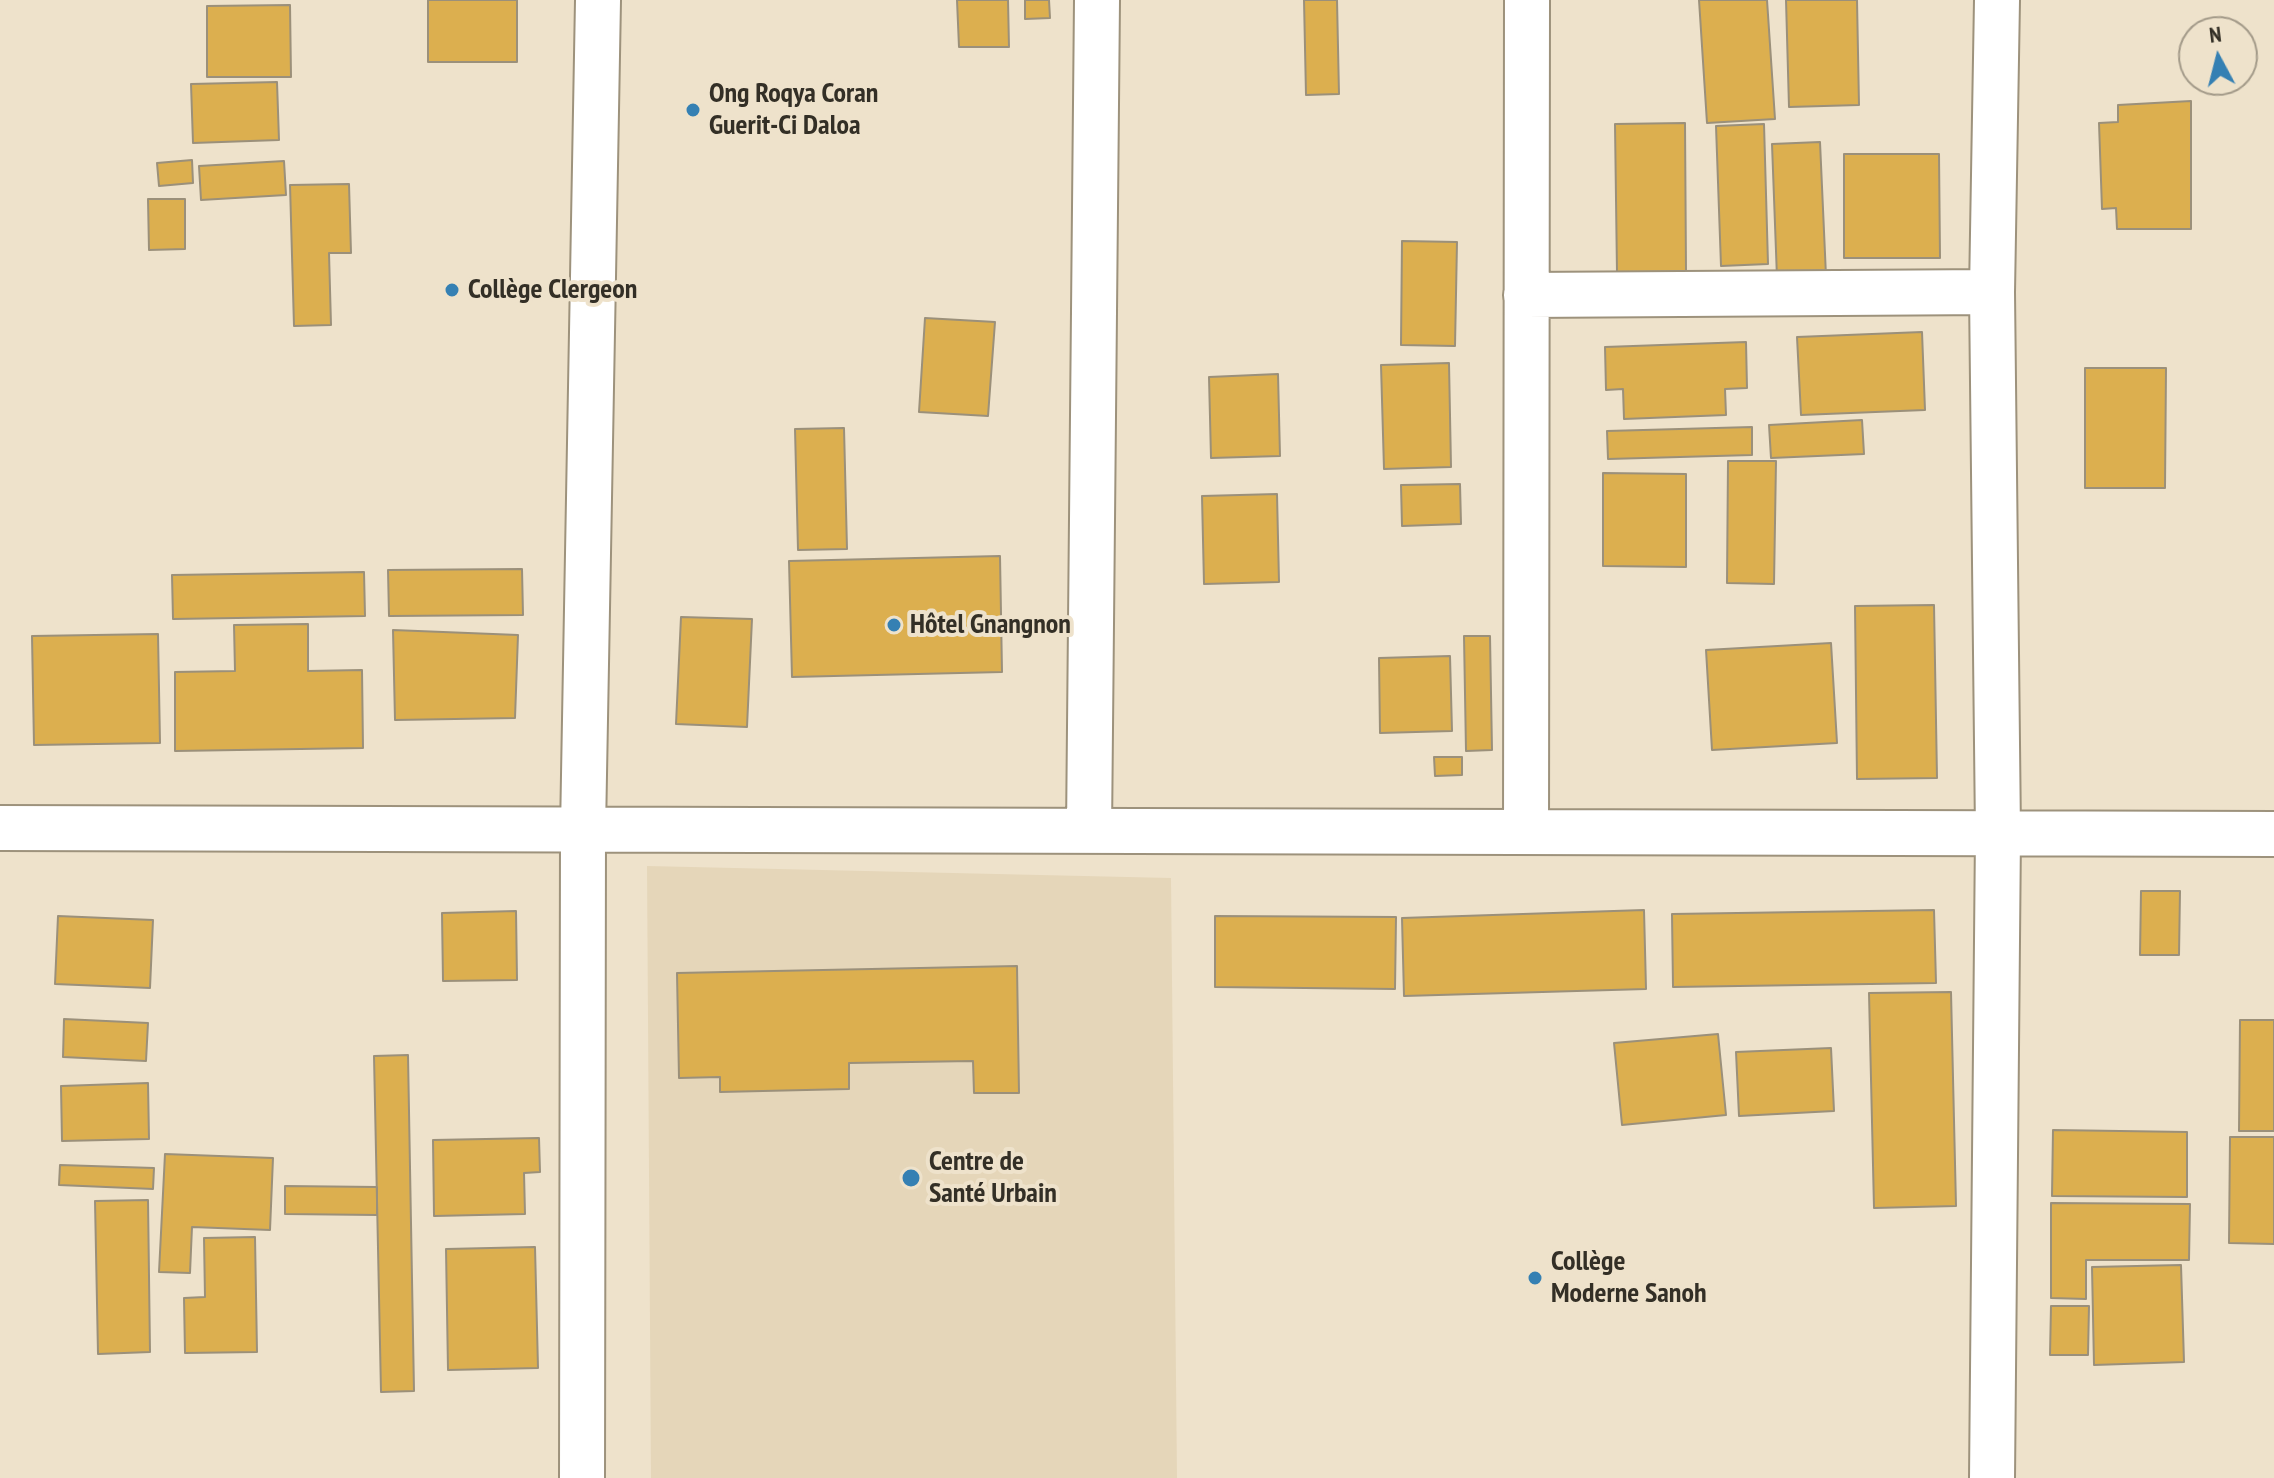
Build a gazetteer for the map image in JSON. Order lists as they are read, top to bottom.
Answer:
{
  "places": [
    "Ong Roqya Coran Guerit-Ci Daloa",
    "Collège Clergeon",
    "Hôtel Gnangnon",
    "Centre de Santé Urbain",
    "Collège Moderne Sanoh"
  ],
  "north": "top"
}
